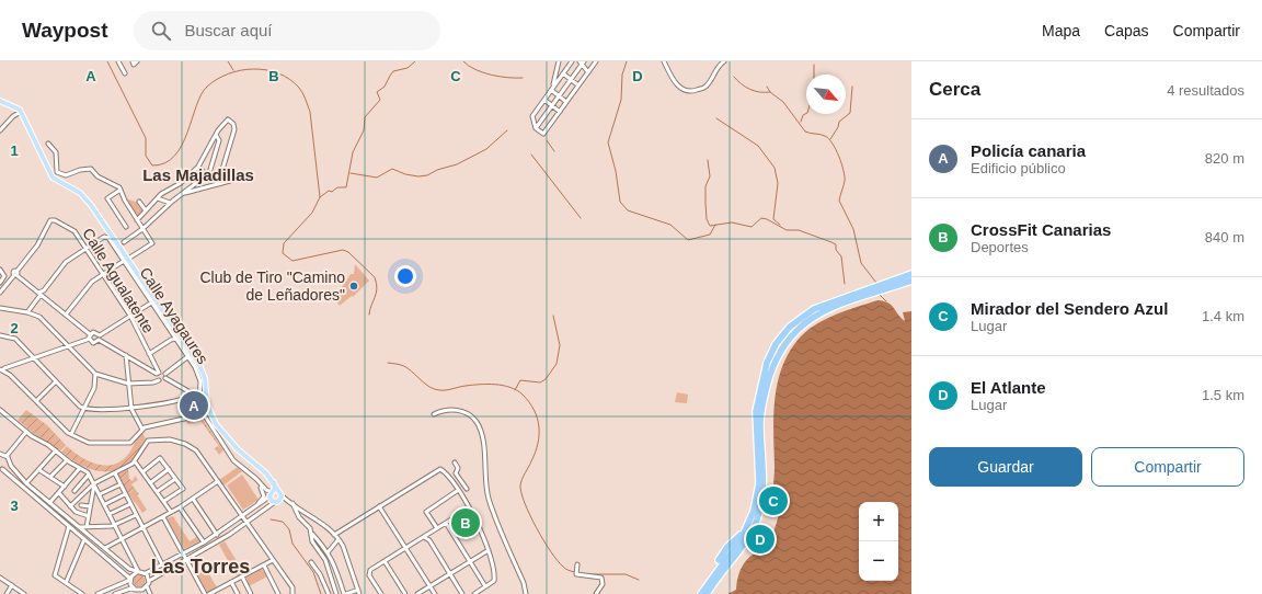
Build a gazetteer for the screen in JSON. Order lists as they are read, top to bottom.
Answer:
{
  "streets": {
    "street": ["Calle Agualatente", "Calle Ayagaures"]
  },
  "crossings": [
    ["Calle Agualatente", "Calle Ayagaures"]
  ],
  "districts": ["Las Majadillas", "Las Torres"],
  "places": ["Club de Tiro \"Camino de Leñadores\""],
  "north": "bottom right",
  "page": {
    "header": "Waypost",
    "search": "Buscar aquí",
    "nav": ["Mapa", "Capas", "Compartir"],
    "heading": ["Cerca", "4 resultados"],
    "list": [
      {
        "mark": "A",
        "name": "Policía canaria",
        "note": "Edificio público",
        "value": "820 m"
      },
      {
        "mark": "B",
        "name": "CrossFit Canarias",
        "note": "Deportes",
        "value": "840 m"
      },
      {
        "mark": "C",
        "name": "Mirador del Sendero Azul",
        "note": "Lugar",
        "value": "1.4 km"
      },
      {
        "mark": "D",
        "name": "El Atlante",
        "note": "Lugar",
        "value": "1.5 km"
      }
    ],
    "pins": [
      "A",
      "C",
      "B",
      "D"
    ],
    "buttons": ["Guardar", "Compartir"],
    "map_buttons": ["+", "−"]
  },
  "grid": {
    "columns": [
      "A",
      "B",
      "C",
      "D"
    ],
    "rows": ["1", "2", "3"]
  }
}
